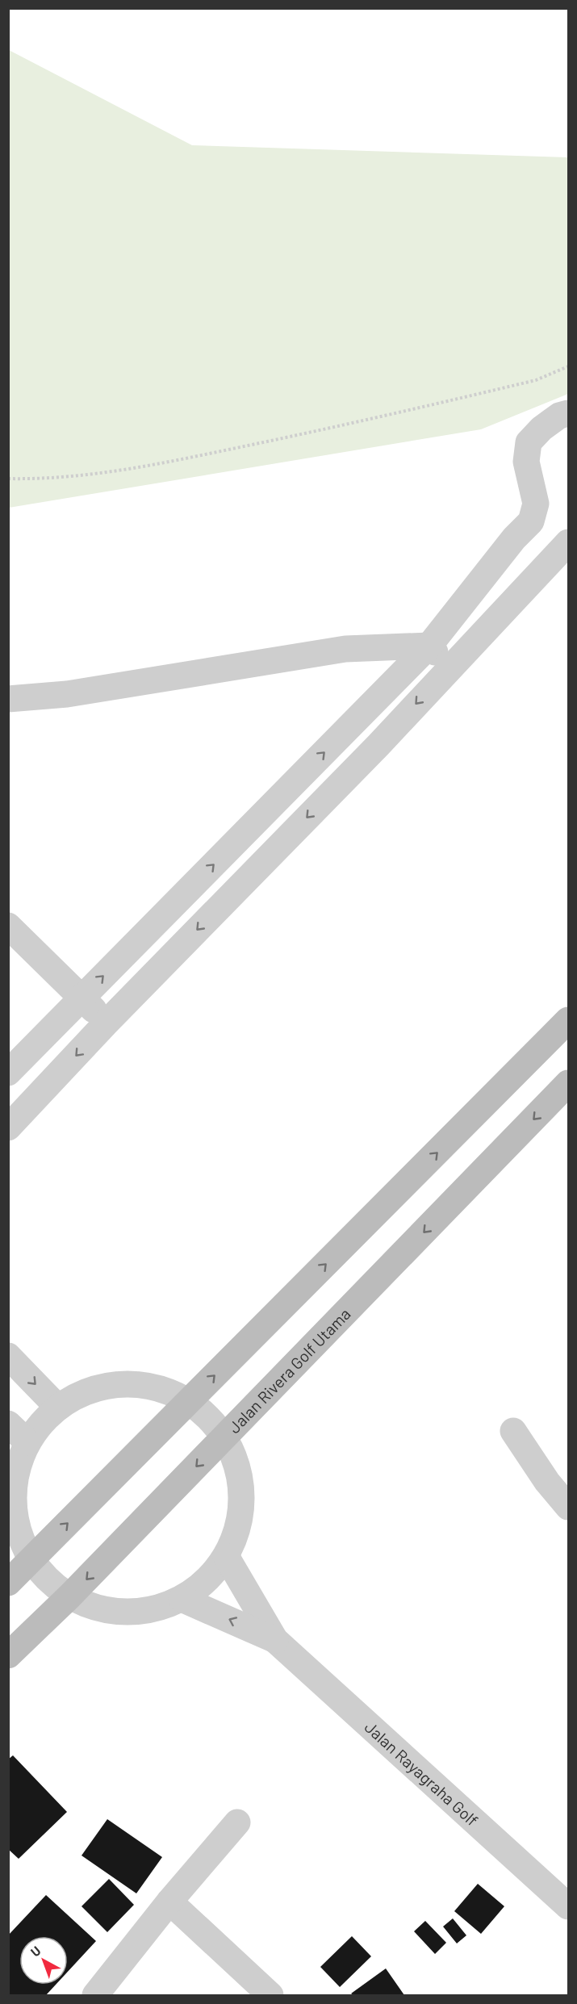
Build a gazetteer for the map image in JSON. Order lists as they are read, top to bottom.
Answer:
{
  "streets": {
    "street": ["Jalan Rivera Golf Utama", "Jalan Rayagraha Golf"]
  },
  "north": "top left"
}
